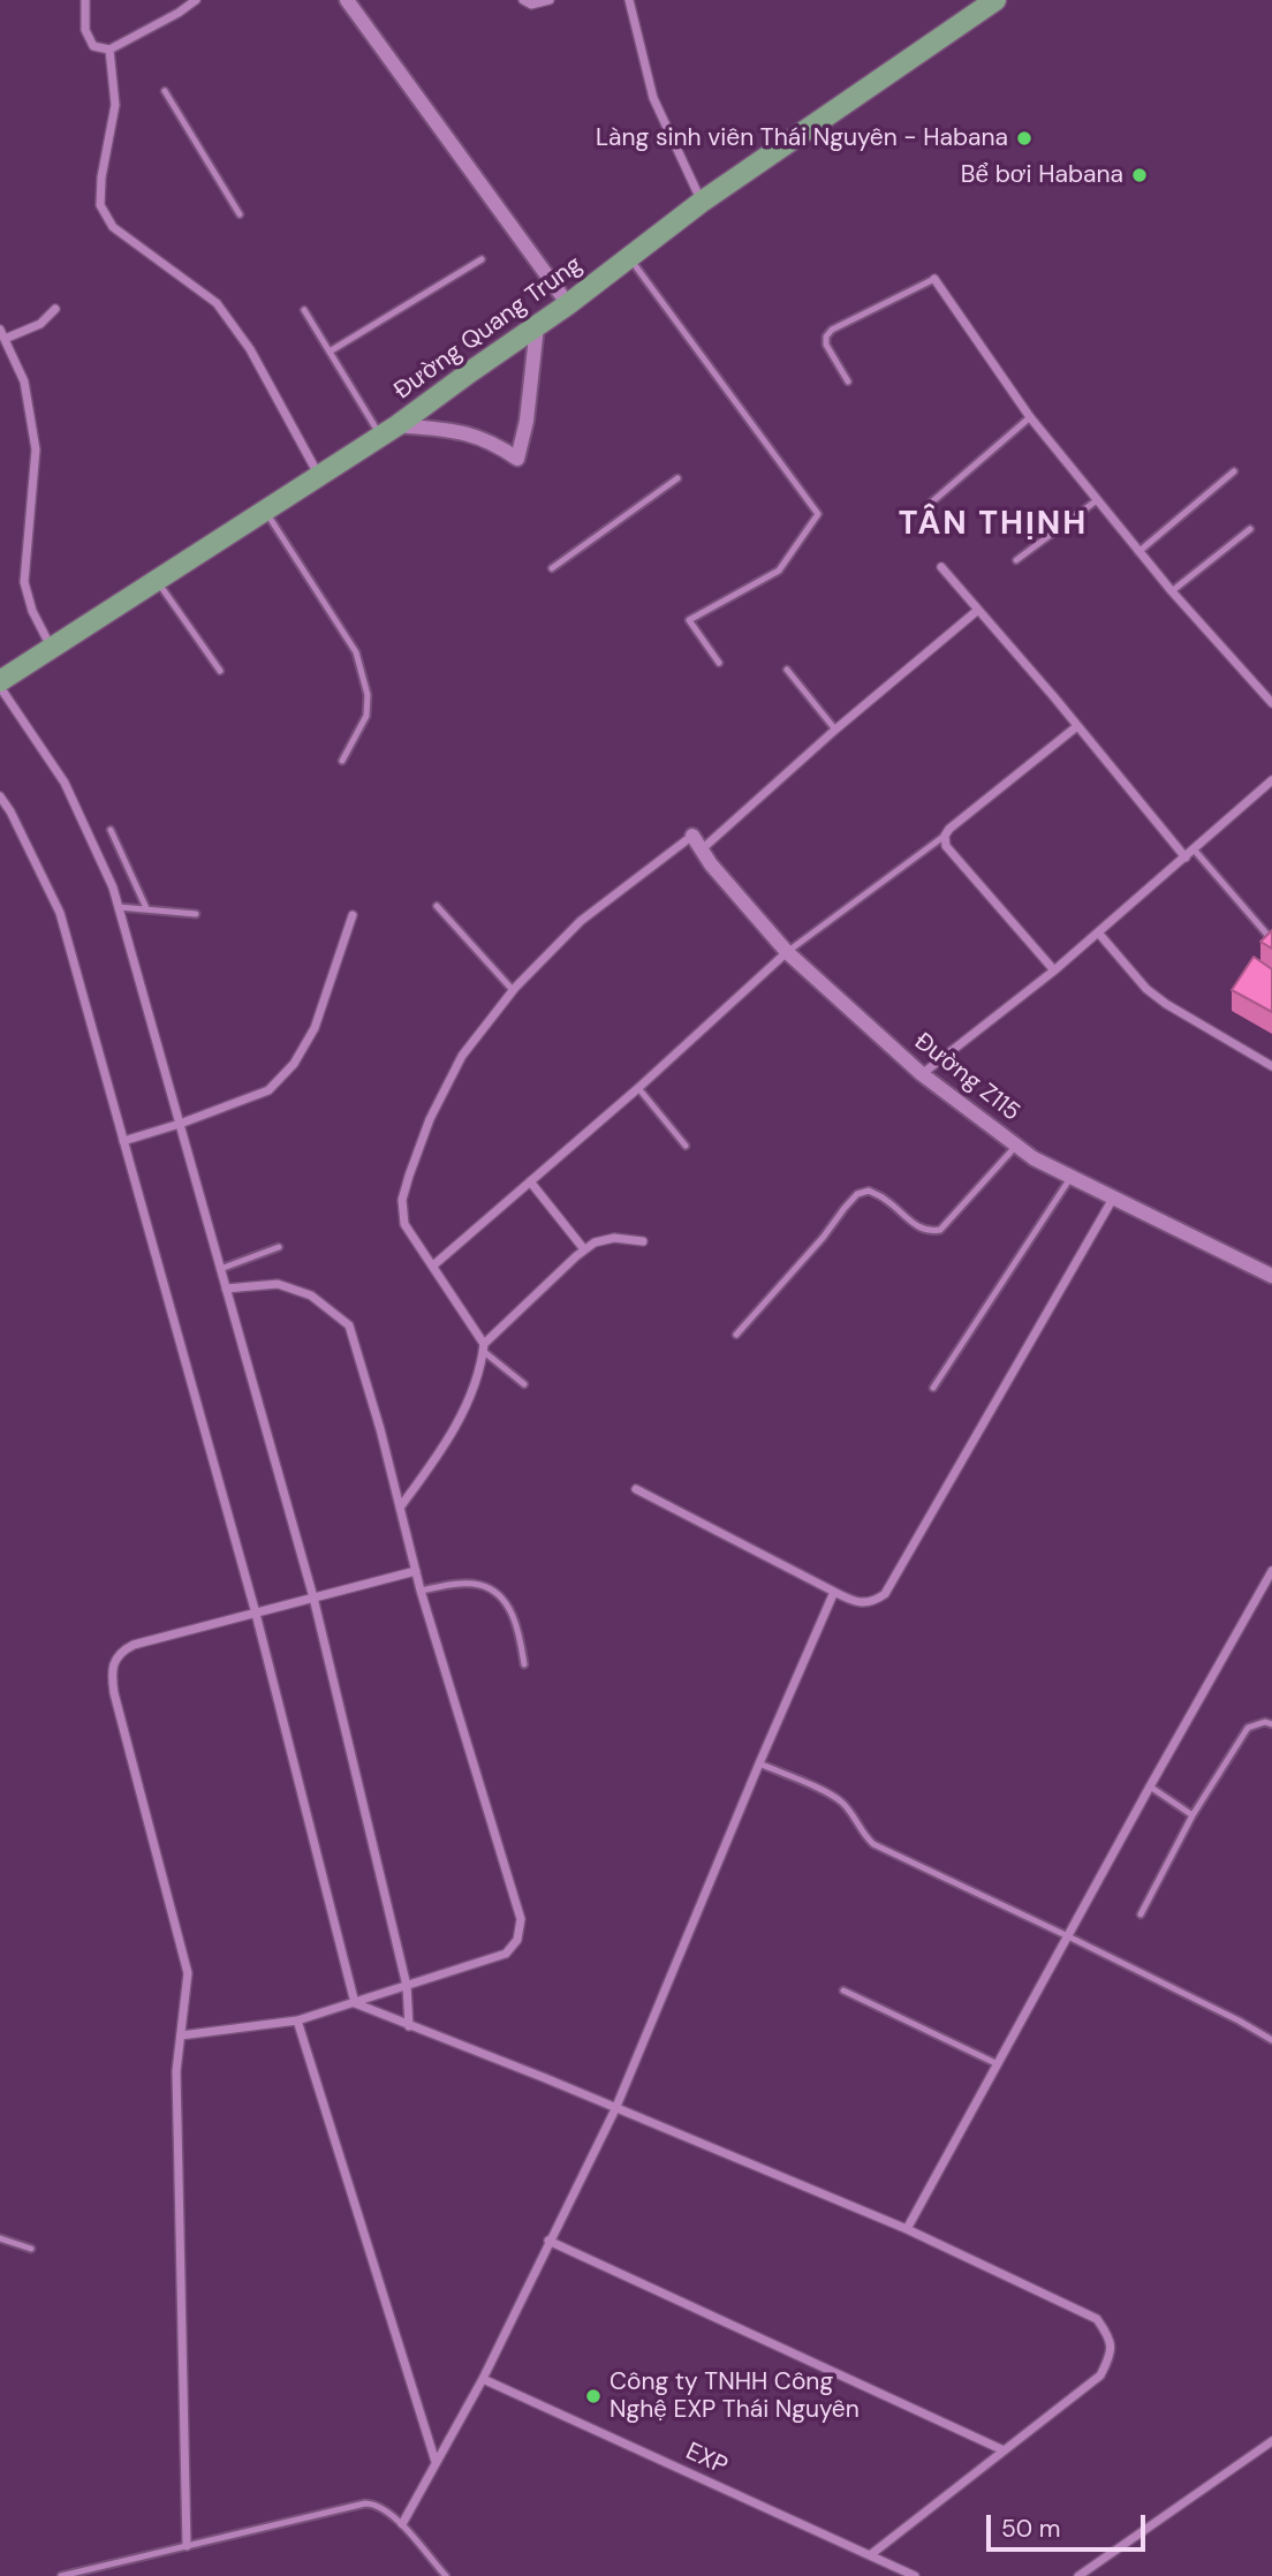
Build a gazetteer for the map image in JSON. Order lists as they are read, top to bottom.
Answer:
{
  "streets": {
    "main road": ["Đường Quang Trung"],
    "street": ["Đường Z115", "EXP"]
  },
  "districts": ["TÂN THỊNH"],
  "places": ["Làng sinh viên Thái Nguyên - Habana", "Bể bơi Habana", "Công ty TNHH Công Nghệ EXP Thái Nguyên"],
  "scale_bar": "50 m"
}
